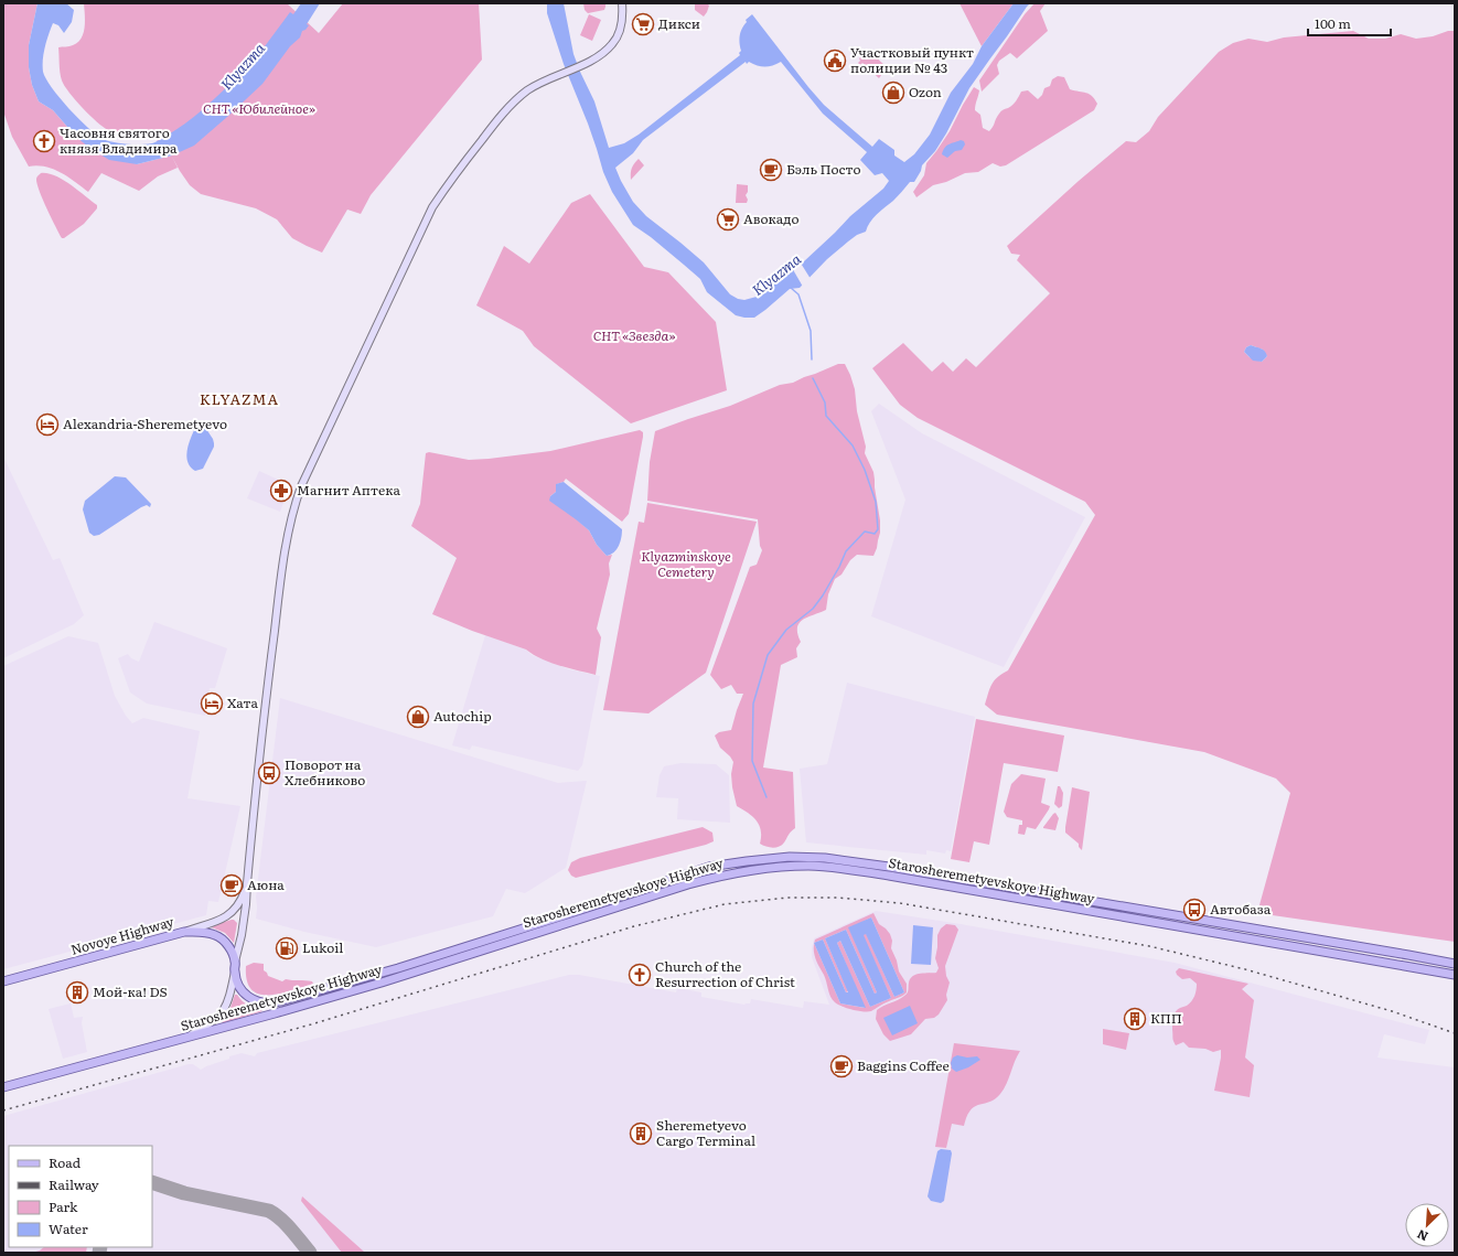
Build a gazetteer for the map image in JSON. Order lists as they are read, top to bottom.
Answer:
{
  "streets": {
    "main road": ["Starosheremetyevskoye Highway", "Novoye Highway"]
  },
  "districts": ["KLYAZMA"],
  "water": ["Klyazma"],
  "parks": ["СНТ «Юбилейное»", "СНТ «Звезда»", "Klyazminskoye Cemetery"],
  "places": {
    "supermarket": ["Дикси", "Авокадо"],
    "public building": ["Участковый пункт полиции № 43"],
    "shop": ["Ozon", "Autochip"],
    "church": ["Часовня святого князя Владимира", "Church of the Resurrection of Christ"],
    "cafe": ["Бэль Посто", "Аюна", "Baggins Coffee"],
    "hotel": ["Alexandria-Sheremetyevo", "Хата"],
    "pharmacy": ["Магнит Аптека"],
    "bus stop": ["Поворот на Хлебниково", "Автобаза"],
    "fuel station": ["Lukoil"],
    "building": ["Мой-ка! DS", "КПП", "Sheremetyevo Cargo Terminal"]
  },
  "legend": [
    "Road",
    "Railway",
    "Park",
    "Water"
  ],
  "scale_bar": "100 m",
  "north": "bottom left"
}
